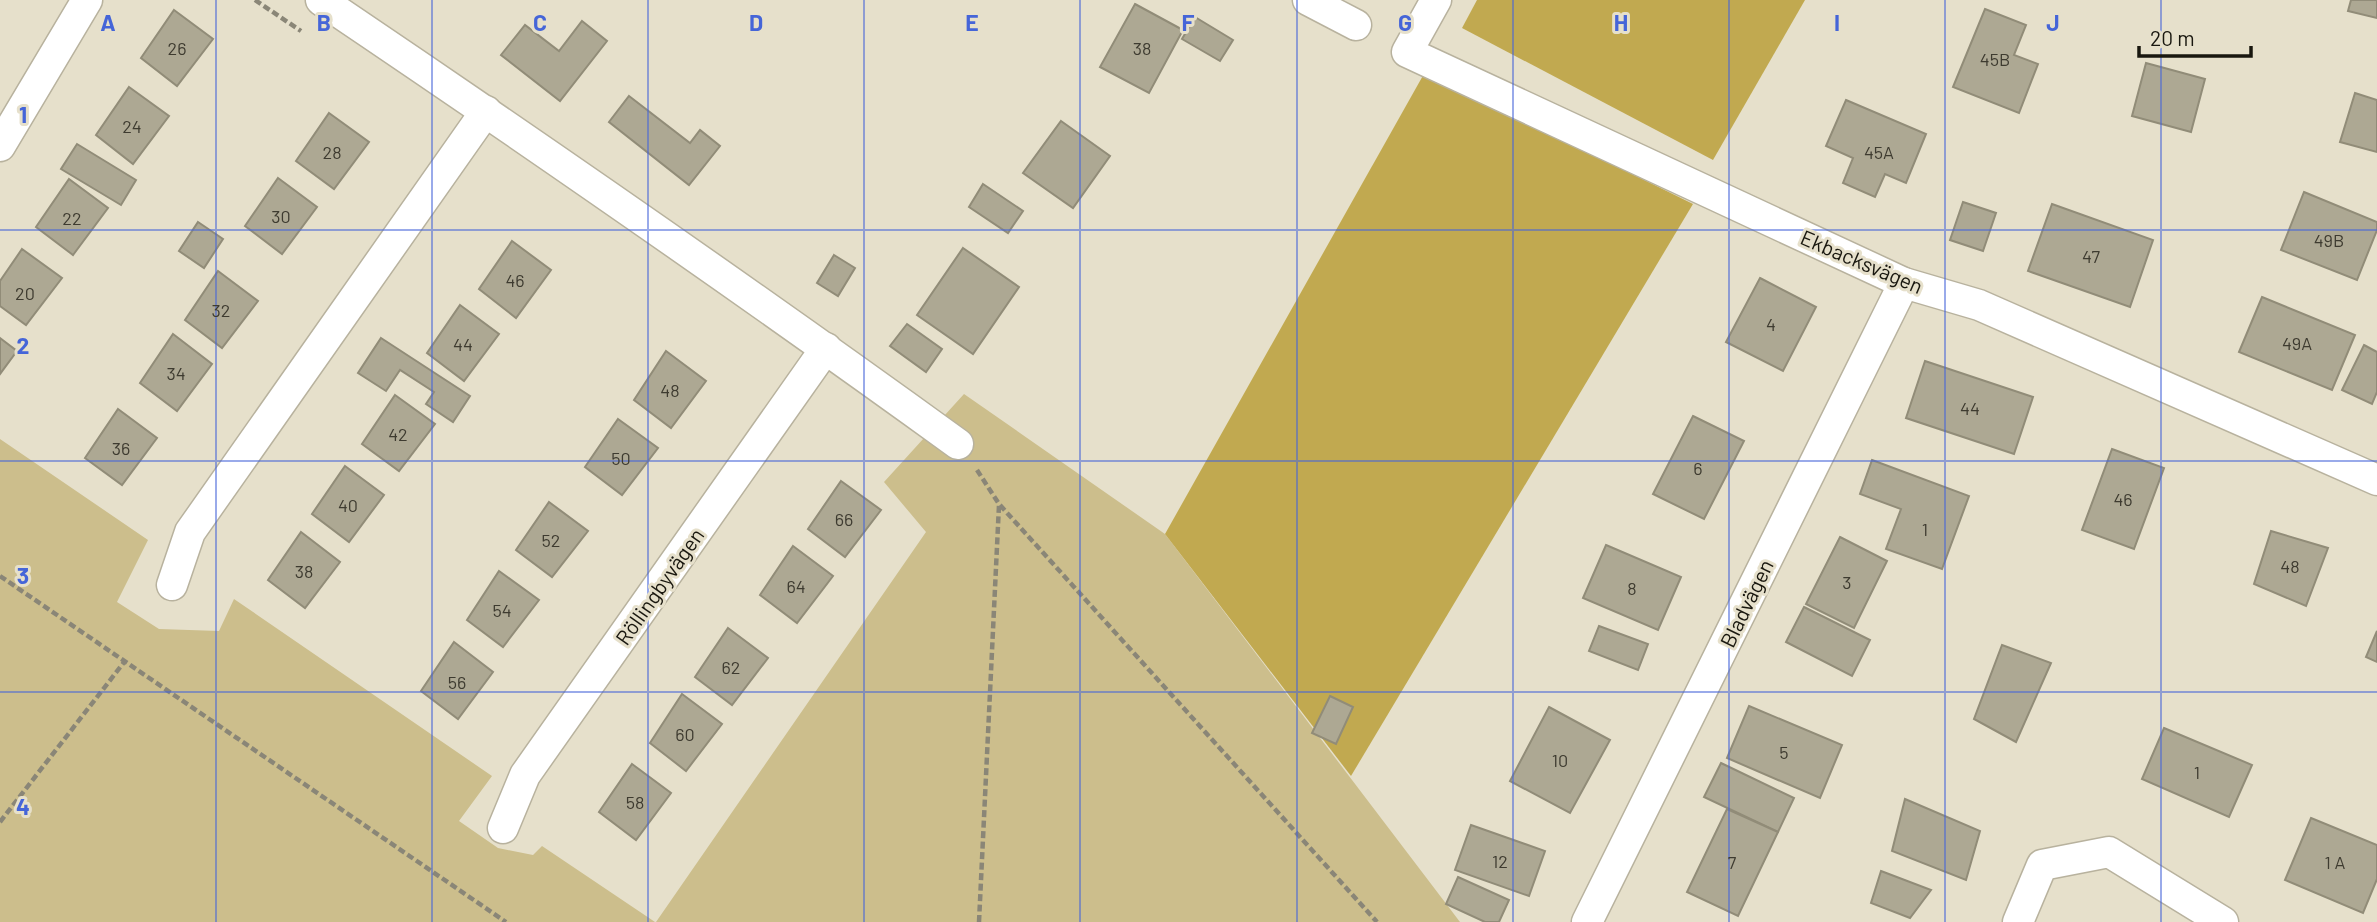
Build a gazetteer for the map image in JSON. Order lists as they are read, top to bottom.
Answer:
{
  "streets": {
    "street": ["Ekbacksvägen", "Röllingbyvägen", "Bladvägen"]
  },
  "crossings": [
    ["Ekbacksvägen", "Bladvägen"]
  ],
  "house_numbers": [
    "26",
    "38",
    "45B",
    "24",
    "28",
    "45A",
    "30",
    "22",
    "49B",
    "47",
    "46",
    "20",
    "32",
    "4",
    "49A",
    "44",
    "34",
    "48",
    "44",
    "42",
    "36",
    "50",
    "6",
    "46",
    "40",
    "66",
    "1",
    "52",
    "48",
    "38",
    "3",
    "64",
    "8",
    "54",
    "62",
    "56",
    "60",
    "5",
    "10",
    "1",
    "58",
    "12",
    "7",
    "1 A"
  ],
  "scale_bar": "20 m",
  "grid": {
    "columns": [
      "A",
      "B",
      "C",
      "D",
      "E",
      "F",
      "G",
      "H",
      "I",
      "J"
    ],
    "rows": [
      "1",
      "2",
      "3",
      "4"
    ]
  }
}
